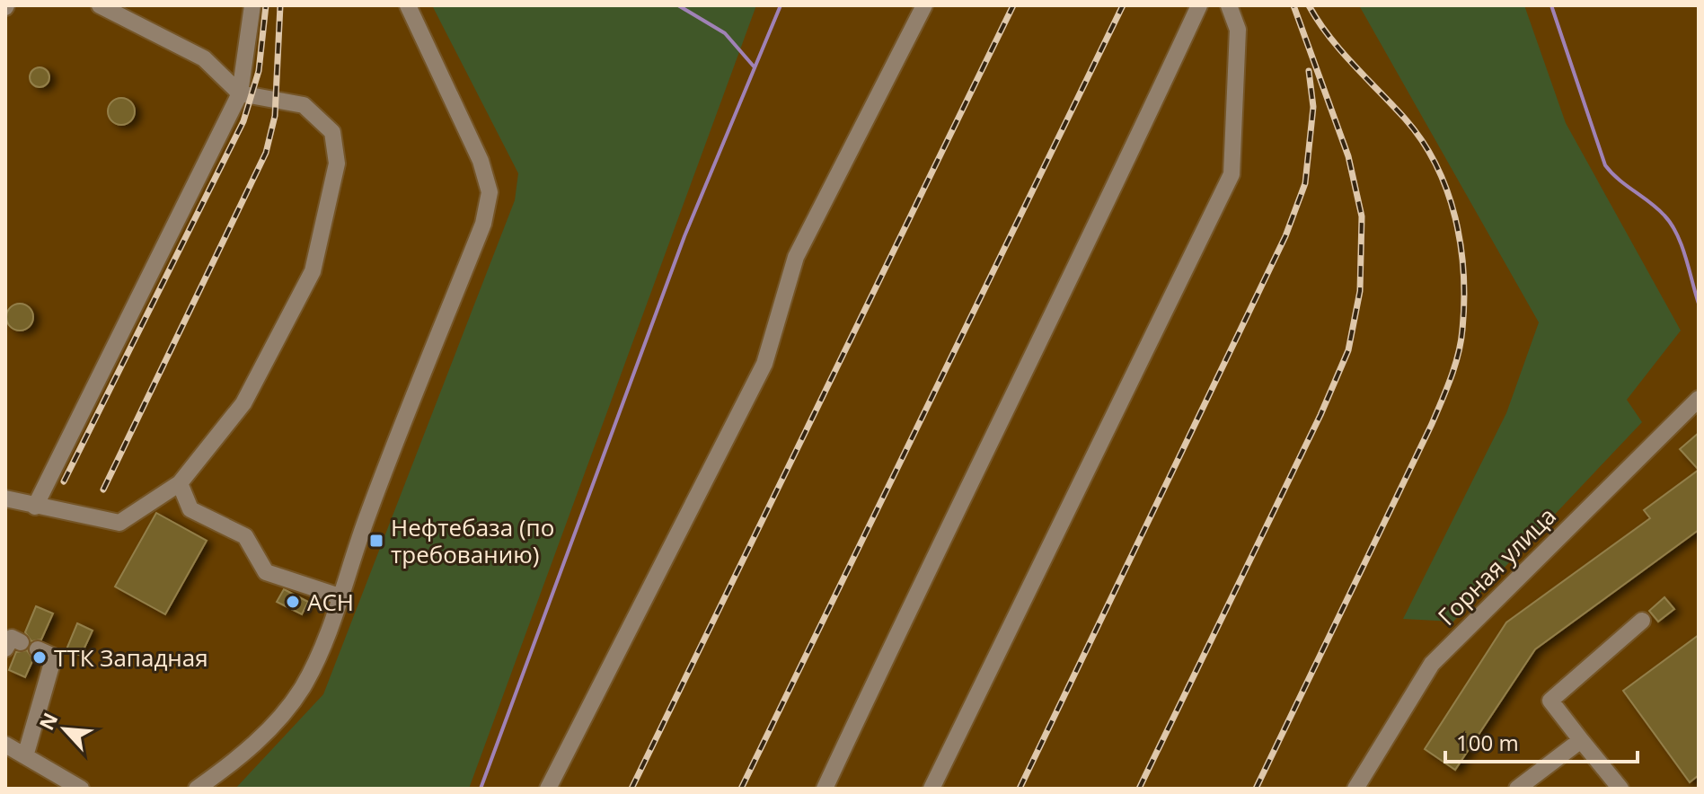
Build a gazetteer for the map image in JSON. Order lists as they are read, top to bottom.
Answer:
{
  "streets": {
    "street": ["Горная улица"]
  },
  "places": {
    "transit": ["Нефтебаза (по требованию)"],
    "other": ["АСН", "ТТК Западная"]
  },
  "scale_bar": "100 m",
  "north": "top left"
}
